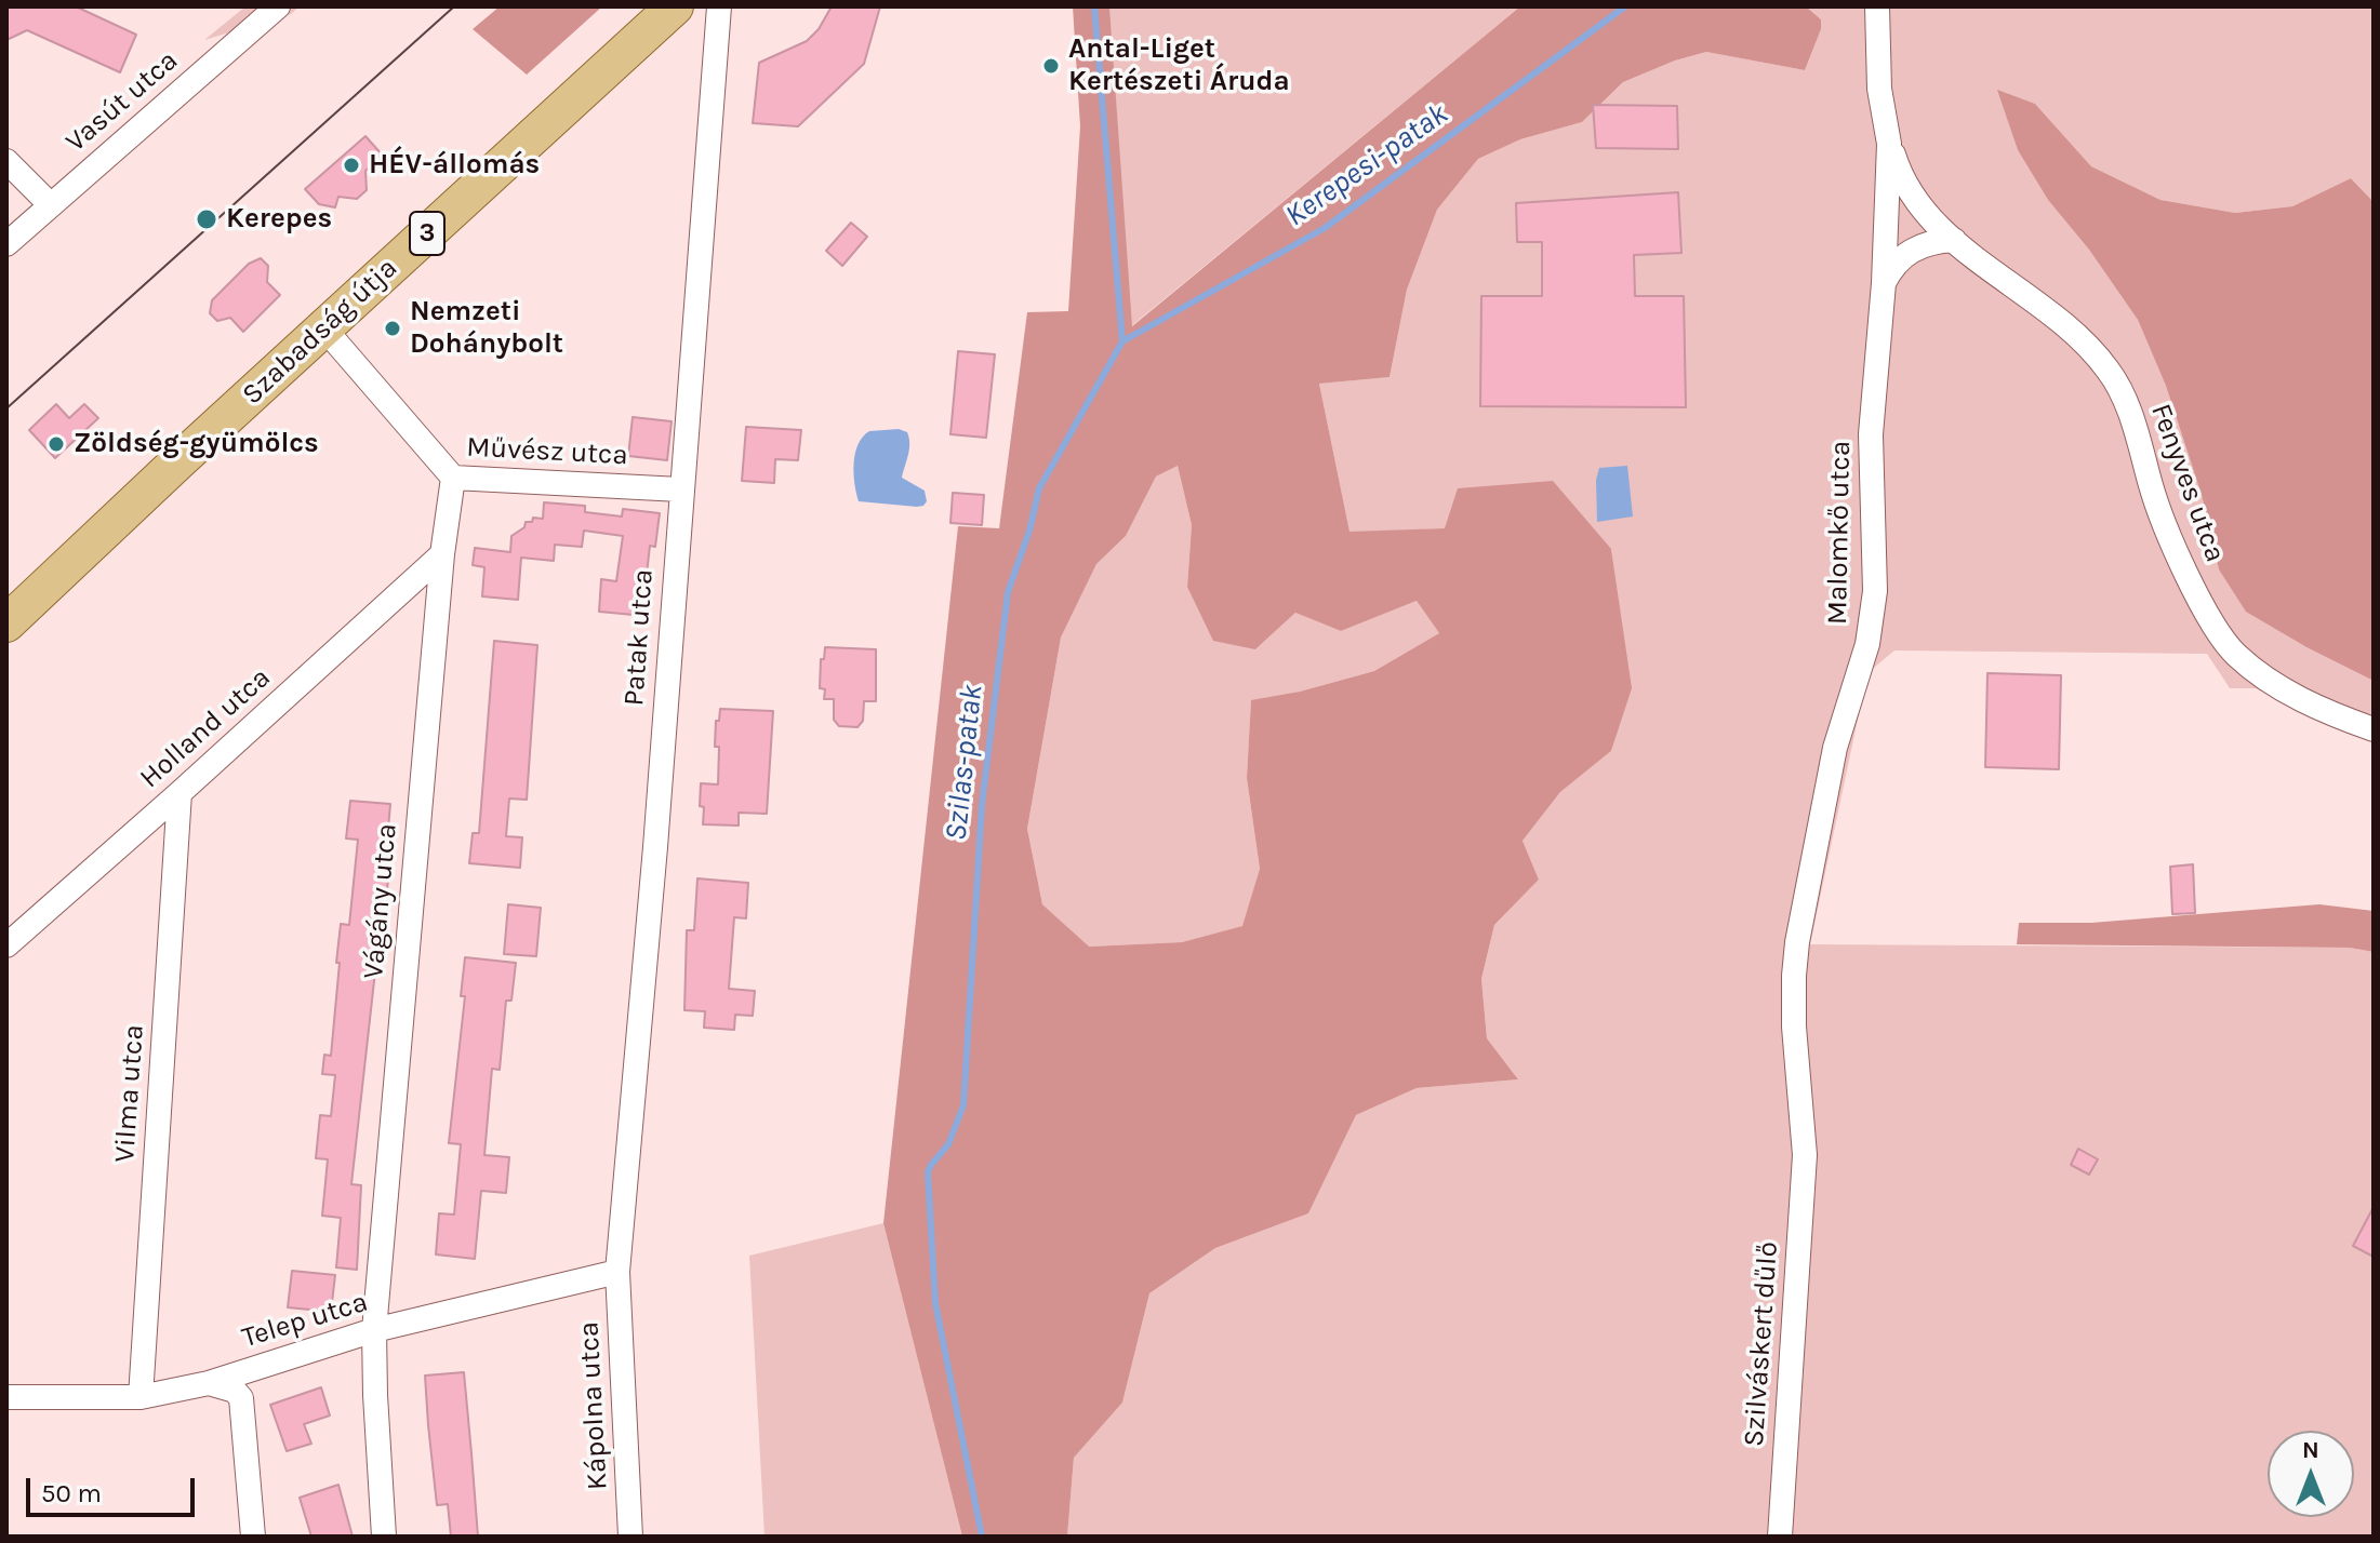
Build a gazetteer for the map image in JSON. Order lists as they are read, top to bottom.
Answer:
{
  "streets": {
    "main road": ["3", "Szabadság útja"],
    "street": [
      "Vasút utca",
      "Művész utca",
      "Fenyves utca",
      "Malomkő utca",
      "Patak utca",
      "Holland utca",
      "Vágány utca",
      "Vilma utca",
      "Telep utca",
      "Szilváskert dűlő",
      "Kápolna utca"
    ]
  },
  "crossings": [
    ["Szabadság útja", "Művész utca"],
    ["Művész utca", "Patak utca"],
    ["Művész utca", "Vágány utca"],
    ["Fenyves utca", "Malomkő utca"],
    ["Malomkő utca", "Szilváskert dűlő"],
    ["Patak utca", "Telep utca"],
    ["Patak utca", "Kápolna utca"],
    ["Holland utca", "Vágány utca"],
    ["Holland utca", "Vilma utca"],
    ["Vágány utca", "Telep utca"],
    ["Vilma utca", "Telep utca"],
    ["Telep utca", "Kápolna utca"]
  ],
  "water": ["Kerepesi-patak", "Szilas-patak"],
  "places": [
    "Antal-Liget Kertészeti Áruda",
    "HÉV-állomás",
    "Kerepes",
    "Nemzeti Dohánybolt",
    "Zöldség-gyümölcs"
  ],
  "scale_bar": "50 m",
  "north": "top"
}
